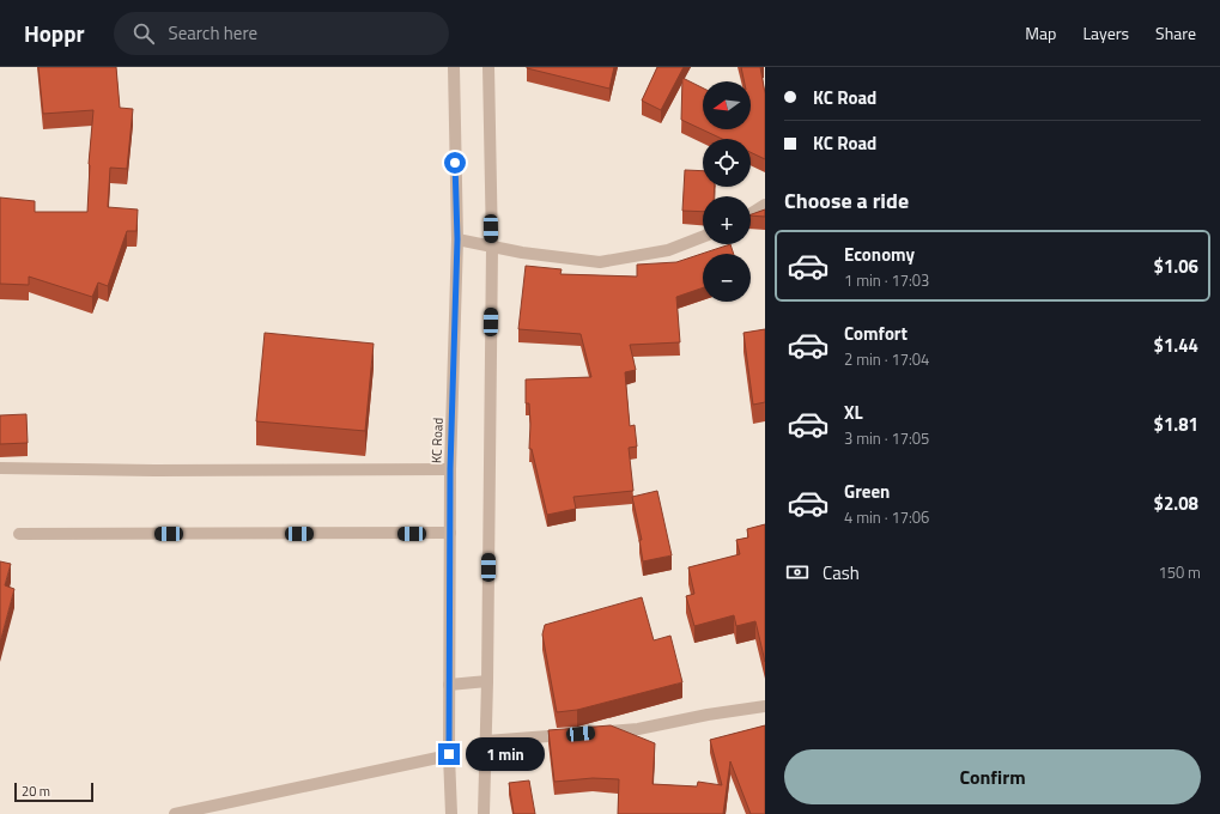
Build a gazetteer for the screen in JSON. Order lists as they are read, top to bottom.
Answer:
{
  "streets": {
    "street": ["KC Road"]
  },
  "scale_bar": "20 m",
  "north": "left",
  "page": {
    "header": "Hoppr",
    "search": "Search here",
    "nav": ["Map", "Layers", "Share"],
    "banner": ["KC Road", "KC Road"],
    "map_buttons": ["+", "−"],
    "heading": "Choose a ride",
    "list": [
      {
        "name": "Economy",
        "note": "1 min · 17:03",
        "value": "$1.06"
      },
      {
        "name": "Comfort",
        "note": "2 min · 17:04",
        "value": "$1.44"
      },
      {
        "name": "XL",
        "note": "3 min · 17:05",
        "value": "$1.81"
      },
      {
        "name": "Green",
        "note": "4 min · 17:06",
        "value": "$2.08"
      }
    ],
    "pay": ["Cash", "150 m"],
    "bubble": "1 min",
    "buttons": "Confirm",
    "scale": "20 m"
  }
}
